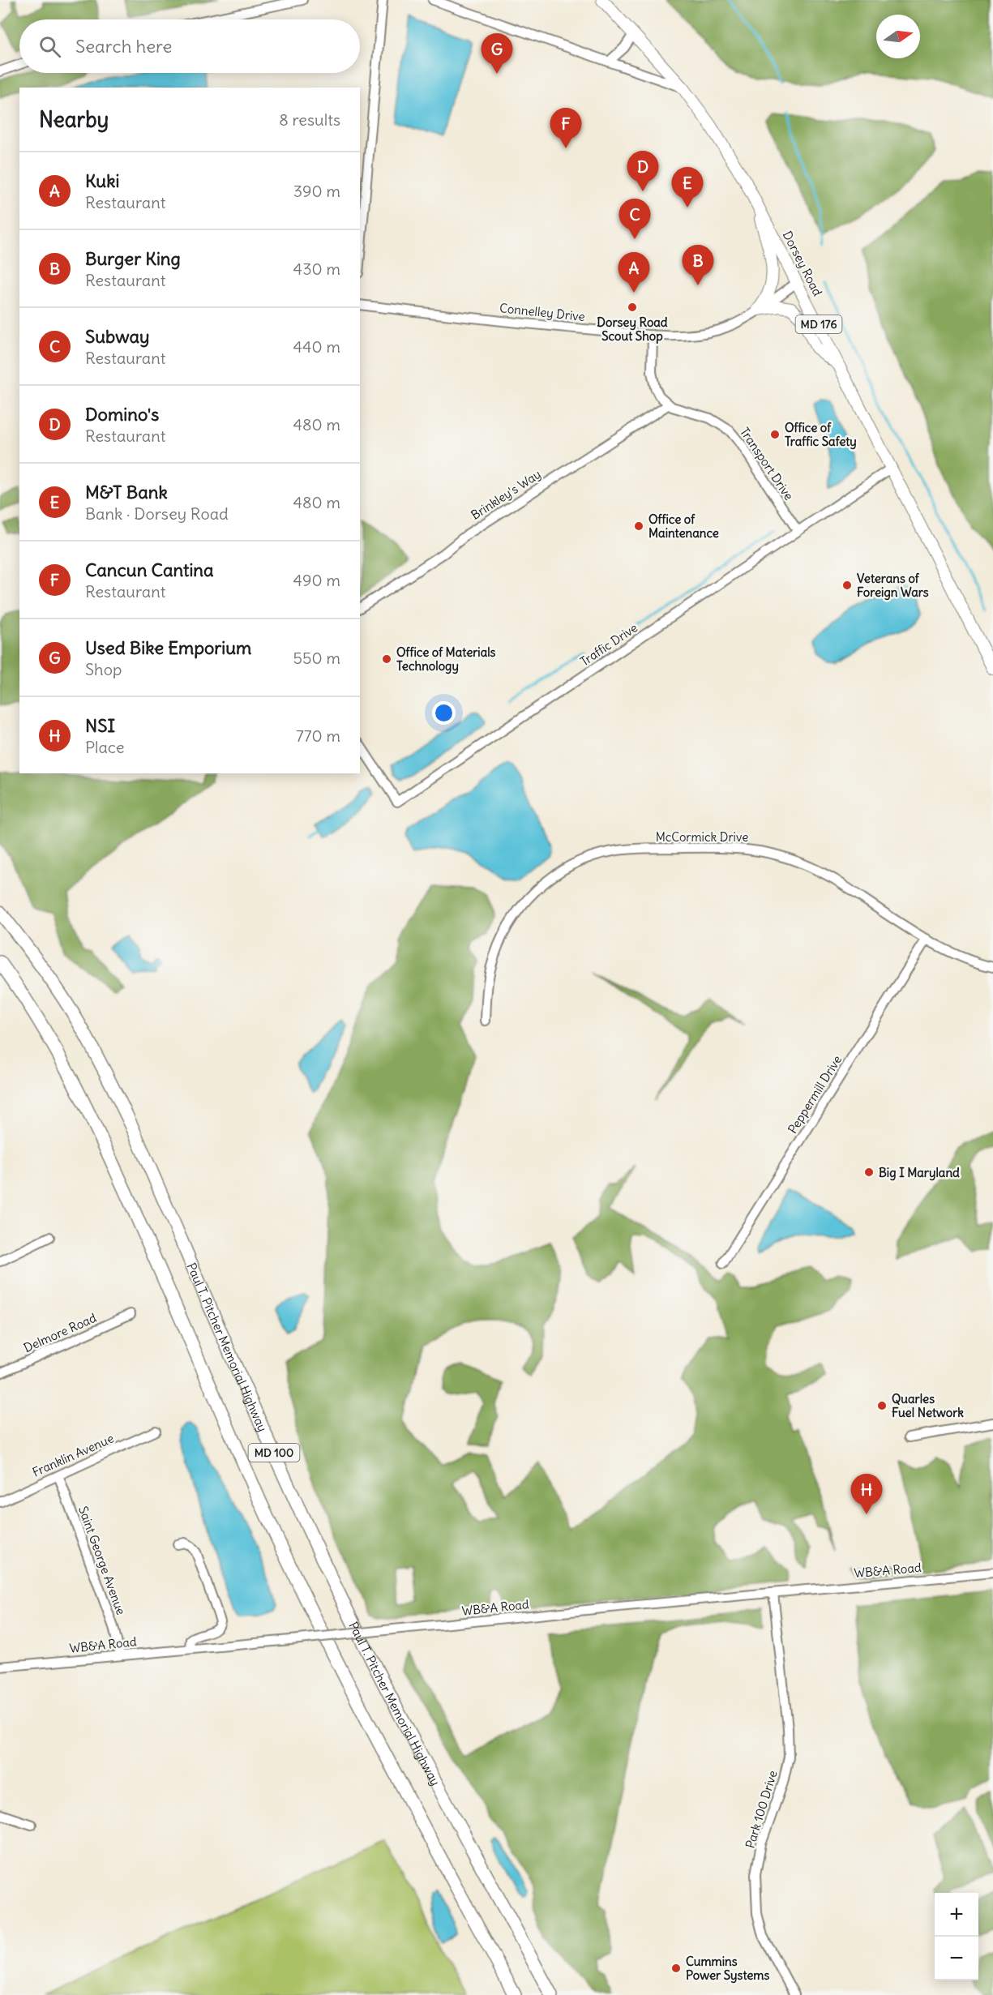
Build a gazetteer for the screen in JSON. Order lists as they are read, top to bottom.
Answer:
{
  "streets": {
    "highway": ["Paul T. Pitcher Memorial Highway", "MD 100"],
    "main road": ["Dorsey Road", "MD 176"],
    "street": [
      "Connelley Drive",
      "Transport Drive",
      "Brinkley's Way",
      "Traffic Drive",
      "McCormick Drive",
      "Peppermill Drive",
      "Delmore Road",
      "Franklin Avenue",
      "Saint George Avenue",
      "WB&A Road",
      "Park 100 Drive"
    ]
  },
  "crossings": [
    ["Dorsey Road", "Connelley Drive"],
    ["Dorsey Road", "Traffic Drive"],
    ["Transport Drive", "Brinkley's Way"],
    ["Transport Drive", "Traffic Drive"],
    ["McCormick Drive", "Peppermill Drive"],
    ["Franklin Avenue", "Saint George Avenue"],
    ["Saint George Avenue", "WB&A Road"],
    ["WB&A Road", "Park 100 Drive"]
  ],
  "places": [
    "Dorsey Road Scout Shop",
    "Office of Traffic Safety",
    "Office of Maintenance",
    "Veterans of Foreign Wars",
    "Office of Materials Technology",
    "Big I Maryland",
    "Quarles Fuel Network",
    "Cummins Power Systems"
  ],
  "north": "right",
  "page": {
    "search": "Search here",
    "pins": [
      "G",
      "F",
      "D",
      "E",
      "C",
      "B",
      "A",
      "H"
    ],
    "heading": ["Nearby", "8 results"],
    "list": [
      {
        "mark": "A",
        "name": "Kuki",
        "note": "Restaurant",
        "value": "390 m"
      },
      {
        "mark": "B",
        "name": "Burger King",
        "note": "Restaurant",
        "value": "430 m"
      },
      {
        "mark": "C",
        "name": "Subway",
        "note": "Restaurant",
        "value": "440 m"
      },
      {
        "mark": "D",
        "name": "Domino's",
        "note": "Restaurant",
        "value": "480 m"
      },
      {
        "mark": "E",
        "name": "M&T Bank",
        "note": "Bank · Dorsey Road",
        "value": "480 m"
      },
      {
        "mark": "F",
        "name": "Cancun Cantina",
        "note": "Restaurant",
        "value": "490 m"
      },
      {
        "mark": "G",
        "name": "Used Bike Emporium",
        "note": "Shop",
        "value": "550 m"
      },
      {
        "mark": "H",
        "name": "NSI",
        "note": "Place",
        "value": "770 m"
      }
    ],
    "map_buttons": ["+", "−"]
  }
}
